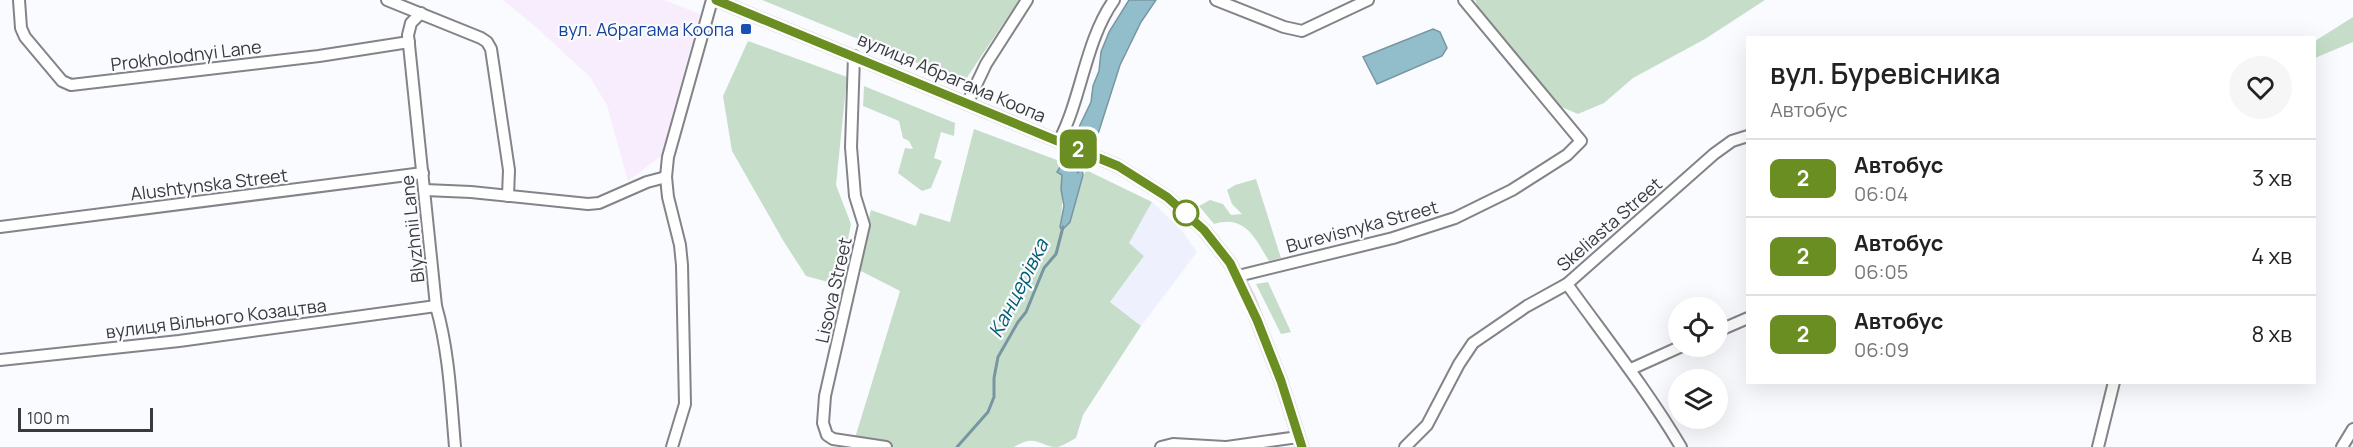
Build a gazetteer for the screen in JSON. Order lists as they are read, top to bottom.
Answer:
{
  "streets": {
    "main road": ["вулиця Абрагама Коопа"],
    "street": [
      "Prokholodnyi Lane",
      "Alushtynska Street",
      "Skeliasta Street",
      "Burevisnyka Street",
      "Blyzhnii Lane",
      "Lisova Street",
      "вулиця Вільного Козацтва"
    ]
  },
  "crossings": [
    ["Prokholodnyi Lane", "Blyzhnii Lane"],
    ["вулиця Абрагама Коопа", "Burevisnyka Street"],
    ["вулиця Абрагама Коопа", "Lisova Street"],
    ["Alushtynska Street", "Blyzhnii Lane"],
    ["Blyzhnii Lane", "вулиця Вільного Козацтва"]
  ],
  "water": ["Канцерівка"],
  "places": {
    "transit": ["вул. Абрагама Коопа"]
  },
  "lines": ["bus line 2"],
  "scale_bar": "100 m",
  "page": {
    "on_map": "2",
    "heading": ["вул. Буревісника", "Автобус"],
    "list": [
      {
        "mark": "2",
        "name": "Автобус",
        "note": "06:04",
        "value": "3 хв"
      },
      {
        "mark": "2",
        "name": "Автобус",
        "note": "06:05",
        "value": "4 хв"
      },
      {
        "mark": "2",
        "name": "Автобус",
        "note": "06:09",
        "value": "8 хв"
      }
    ],
    "scale": "100 m"
  }
}
